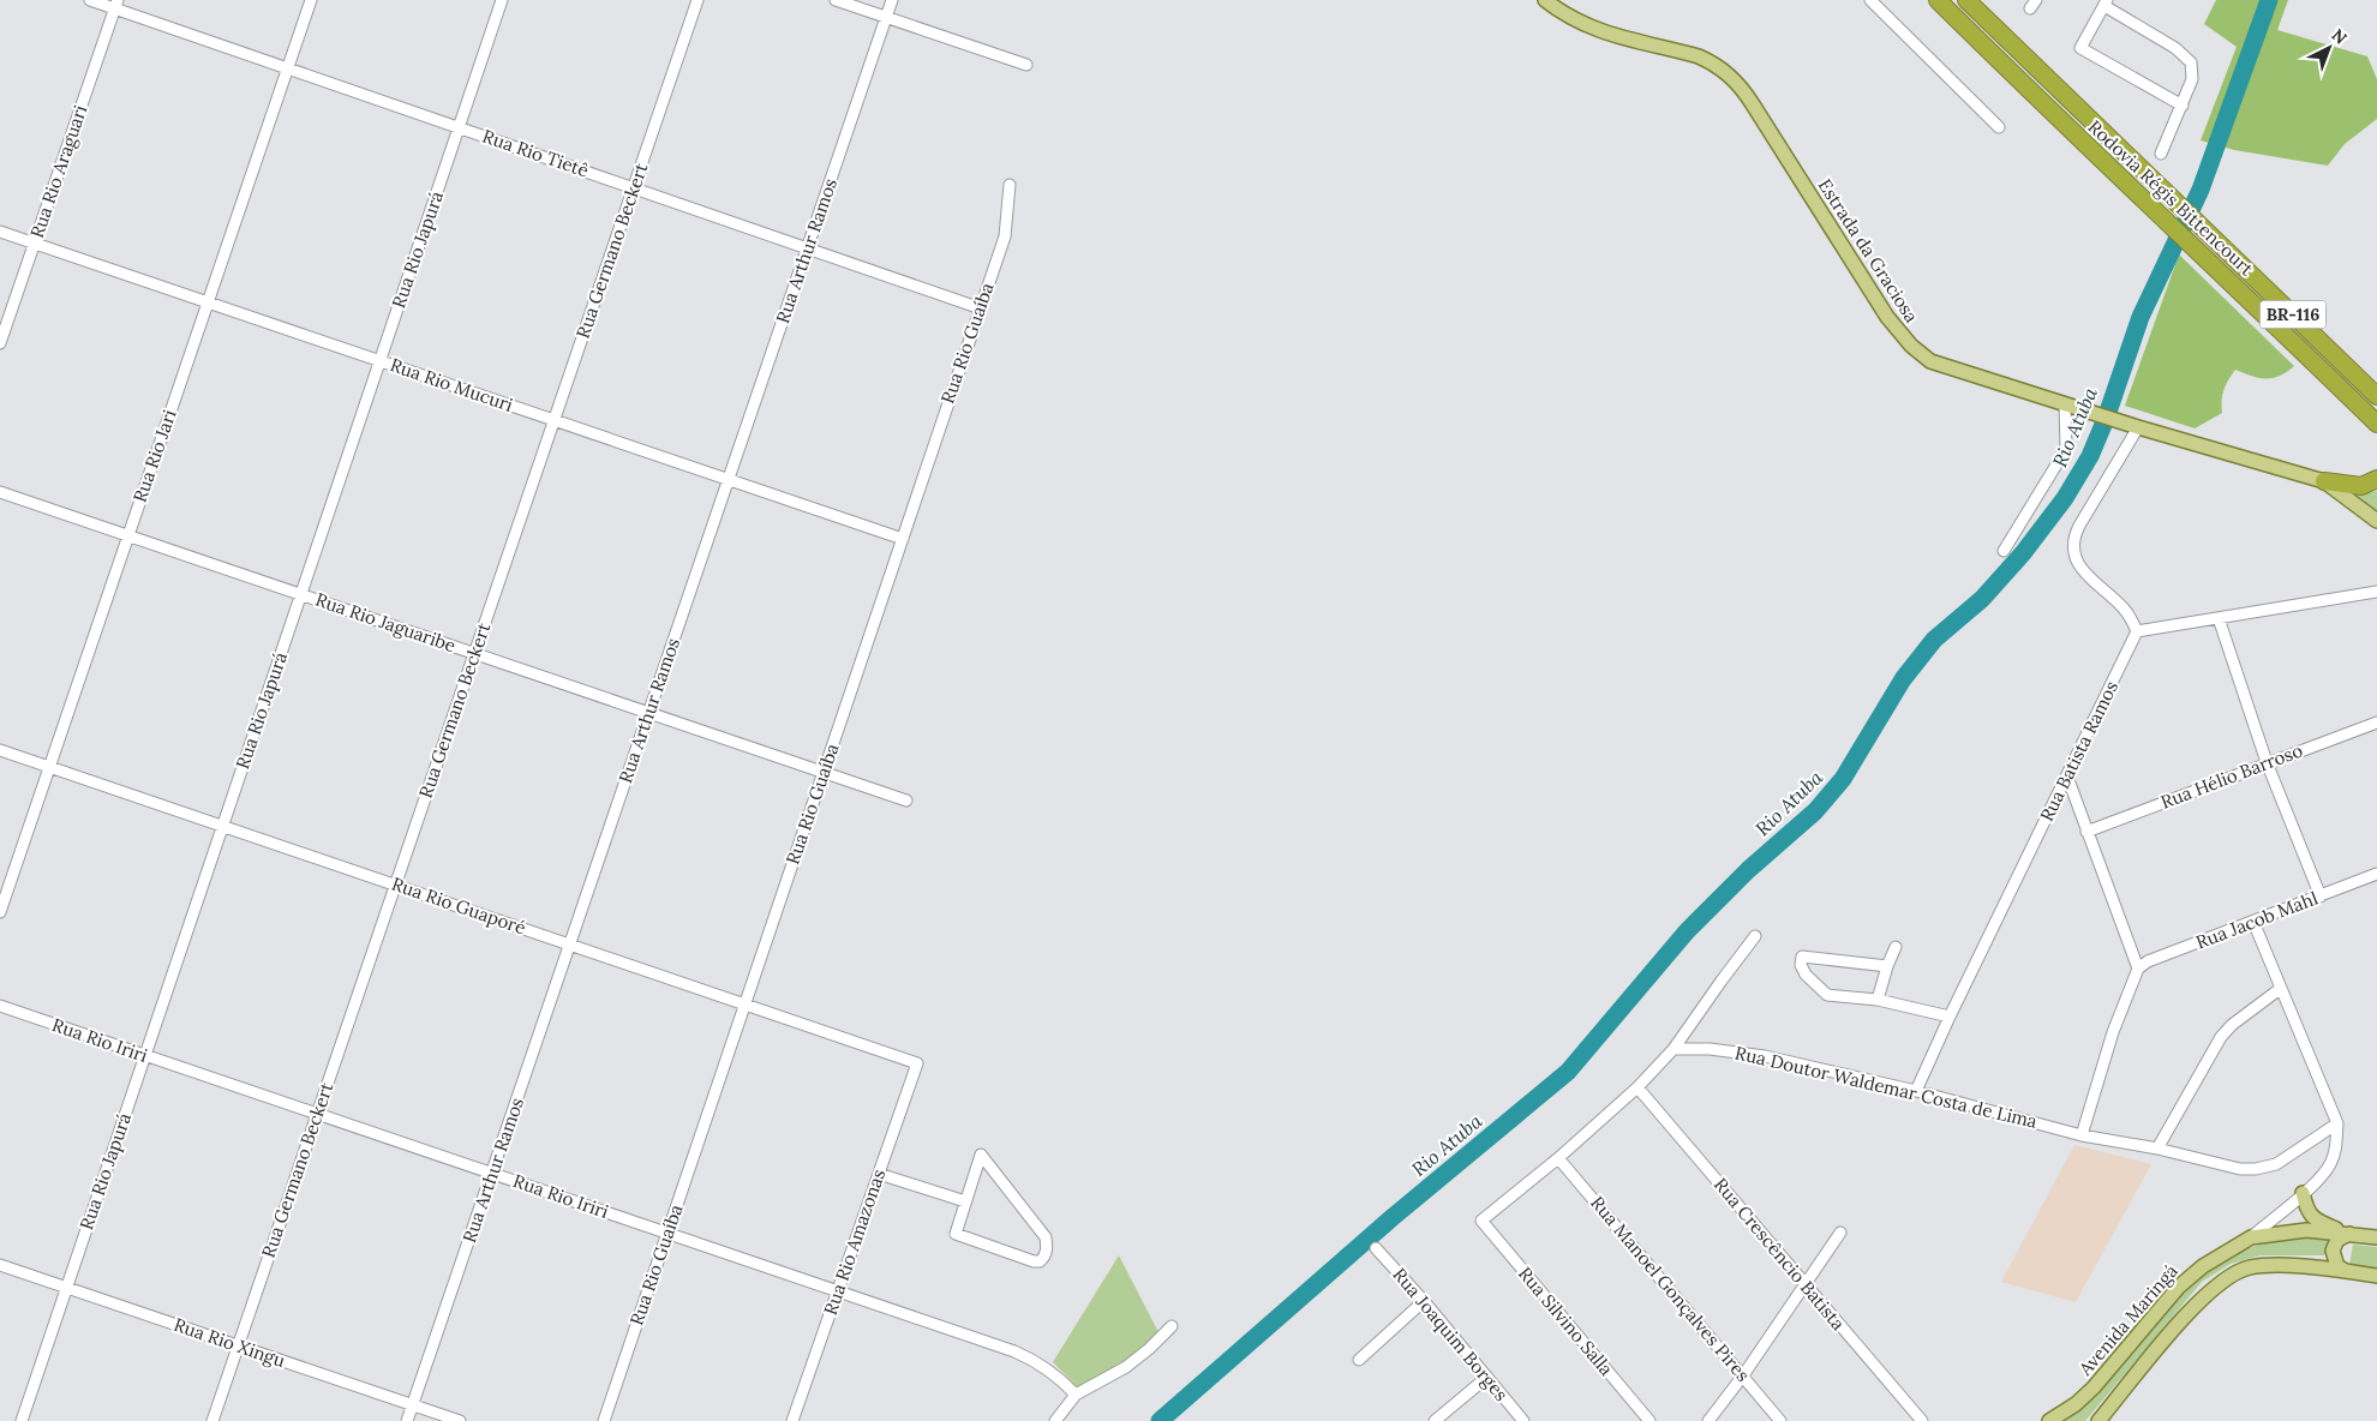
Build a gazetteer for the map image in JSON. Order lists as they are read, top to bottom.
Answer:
{
  "streets": {
    "highway": ["Rodovia Régis Bittencourt", "BR-116"],
    "main road": ["Estrada da Graciosa", "Avenida Maringá"],
    "street": [
      "Rua Rio Tietê",
      "Rua Rio Araguari",
      "Rua Rio Japurá",
      "Rua Germano Beckert",
      "Rua Arthur Ramos",
      "Rua Rio Guaíba",
      "Rua Rio Mucuri",
      "Rua Rio Jari",
      "Rua Rio Jaguaribe",
      "Rua Batista Ramos",
      "Rua Hélio Barroso",
      "Rua Rio Guaporé",
      "Rua Jacob Mahl",
      "Rua Rio Iriri",
      "Rua Doutor Waldemar Costa de Lima",
      "Rua Rio Amazonas",
      "Rua Crescêncio Batista",
      "Rua Manoel Gonçalves Pires",
      "Rua Silvino Salla",
      "Rua Joaquim Borges",
      "Rua Rio Xingu"
    ]
  },
  "crossings": [
    ["Rua Rio Tietê", "Rua Rio Araguari"],
    ["Rua Rio Tietê", "Rua Rio Japurá"],
    ["Rua Rio Tietê", "Rua Germano Beckert"],
    ["Rua Rio Tietê", "Rua Arthur Ramos"],
    ["Rua Rio Tietê", "Rua Rio Guaíba"],
    ["Rua Rio Tietê", "Rua Rio Jari"],
    ["Rua Rio Araguari", "Rua Rio Mucuri"],
    ["Rua Rio Japurá", "Rua Rio Mucuri"],
    ["Rua Rio Japurá", "Rua Rio Jaguaribe"],
    ["Rua Rio Japurá", "Rua Rio Guaporé"],
    ["Rua Rio Japurá", "Rua Rio Iriri"],
    ["Rua Rio Japurá", "Rua Rio Xingu"],
    ["Rua Germano Beckert", "Rua Rio Mucuri"],
    ["Rua Germano Beckert", "Rua Rio Jaguaribe"],
    ["Rua Germano Beckert", "Rua Rio Guaporé"],
    ["Rua Germano Beckert", "Rua Rio Iriri"],
    ["Rua Germano Beckert", "Rua Rio Xingu"],
    ["Rua Arthur Ramos", "Rua Rio Mucuri"],
    ["Rua Arthur Ramos", "Rua Rio Jaguaribe"],
    ["Rua Arthur Ramos", "Rua Rio Guaporé"],
    ["Rua Arthur Ramos", "Rua Rio Iriri"],
    ["Rua Arthur Ramos", "Rua Rio Xingu"],
    ["Rua Rio Guaíba", "Rua Rio Mucuri"],
    ["Rua Rio Guaíba", "Rua Rio Jaguaribe"],
    ["Rua Rio Guaíba", "Rua Rio Guaporé"],
    ["Rua Rio Guaíba", "Rua Rio Iriri"],
    ["Rua Rio Mucuri", "Rua Rio Jari"],
    ["Rua Rio Jari", "Rua Rio Jaguaribe"],
    ["Rua Rio Jari", "Rua Rio Guaporé"],
    ["Rua Batista Ramos", "Rua Doutor Waldemar Costa de Lima"],
    ["Rua Rio Guaporé", "Rua Rio Amazonas"],
    ["Rua Rio Iriri", "Rua Rio Amazonas"],
    ["Rua Manoel Gonçalves Pires", "Rua Silvino Salla"]
  ],
  "water": ["Rio Atuba"],
  "north": "top right"
}
